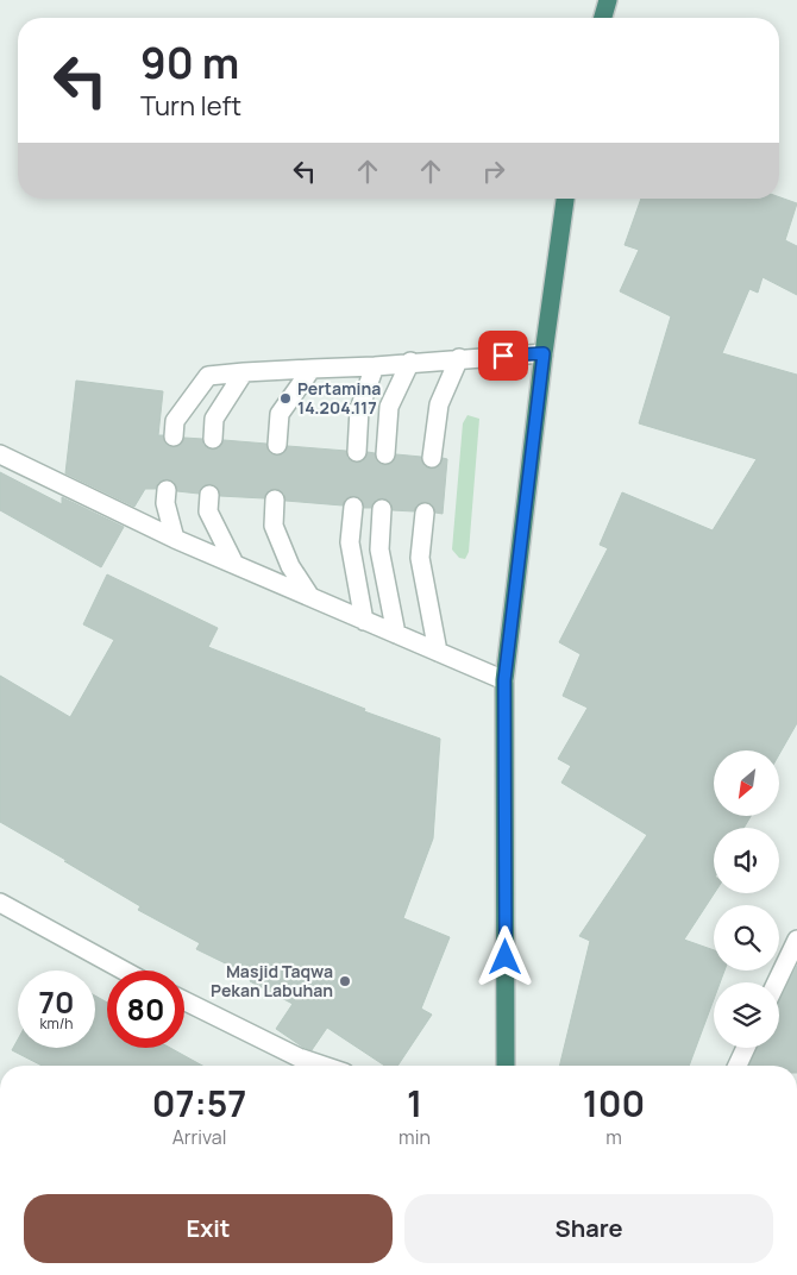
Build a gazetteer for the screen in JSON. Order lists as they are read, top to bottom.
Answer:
{
  "places": ["Pertamina 14.204.117", "Masjid Taqwa Pekan Labuhan"],
  "north": "bottom left",
  "page": {
    "turn": ["90 m", "Turn left"],
    "speed": "70 km/h",
    "limit": "80",
    "eta": [
      "07:57",
      "Arrival",
      "1",
      "min",
      "100",
      "m"
    ],
    "buttons": ["Exit", "Share"]
  }
}
